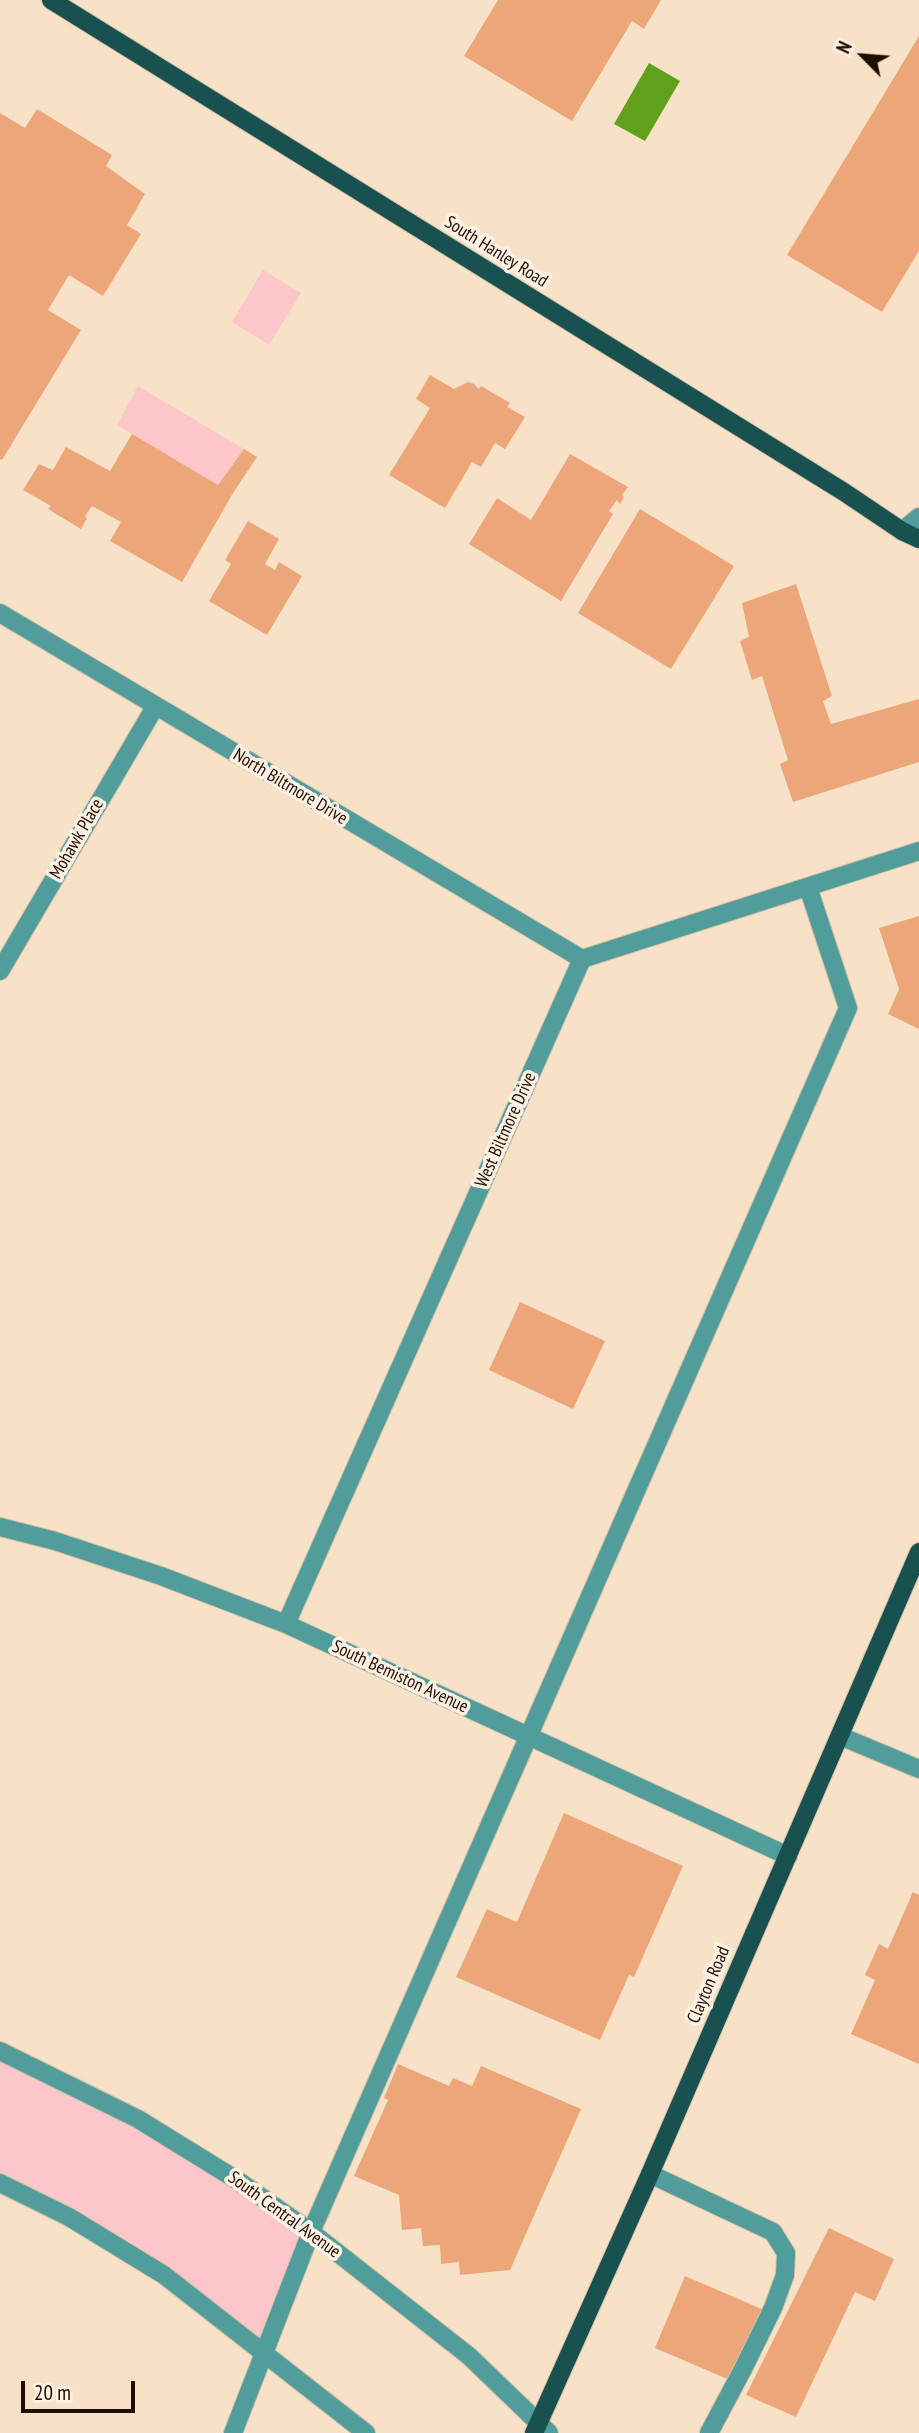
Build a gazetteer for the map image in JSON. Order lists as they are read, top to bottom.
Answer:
{
  "streets": {
    "main road": ["South Hanley Road", "Clayton Road"],
    "street": [
      "North Biltmore Drive",
      "Mohawk Place",
      "West Biltmore Drive",
      "South Bemiston Avenue",
      "South Central Avenue"
    ]
  },
  "crossings": [
    ["North Biltmore Drive", "Mohawk Place"],
    ["North Biltmore Drive", "West Biltmore Drive"],
    ["West Biltmore Drive", "South Bemiston Avenue"],
    ["South Bemiston Avenue", "Clayton Road"],
    ["Clayton Road", "South Central Avenue"]
  ],
  "scale_bar": "20 m",
  "north": "top left"
}
